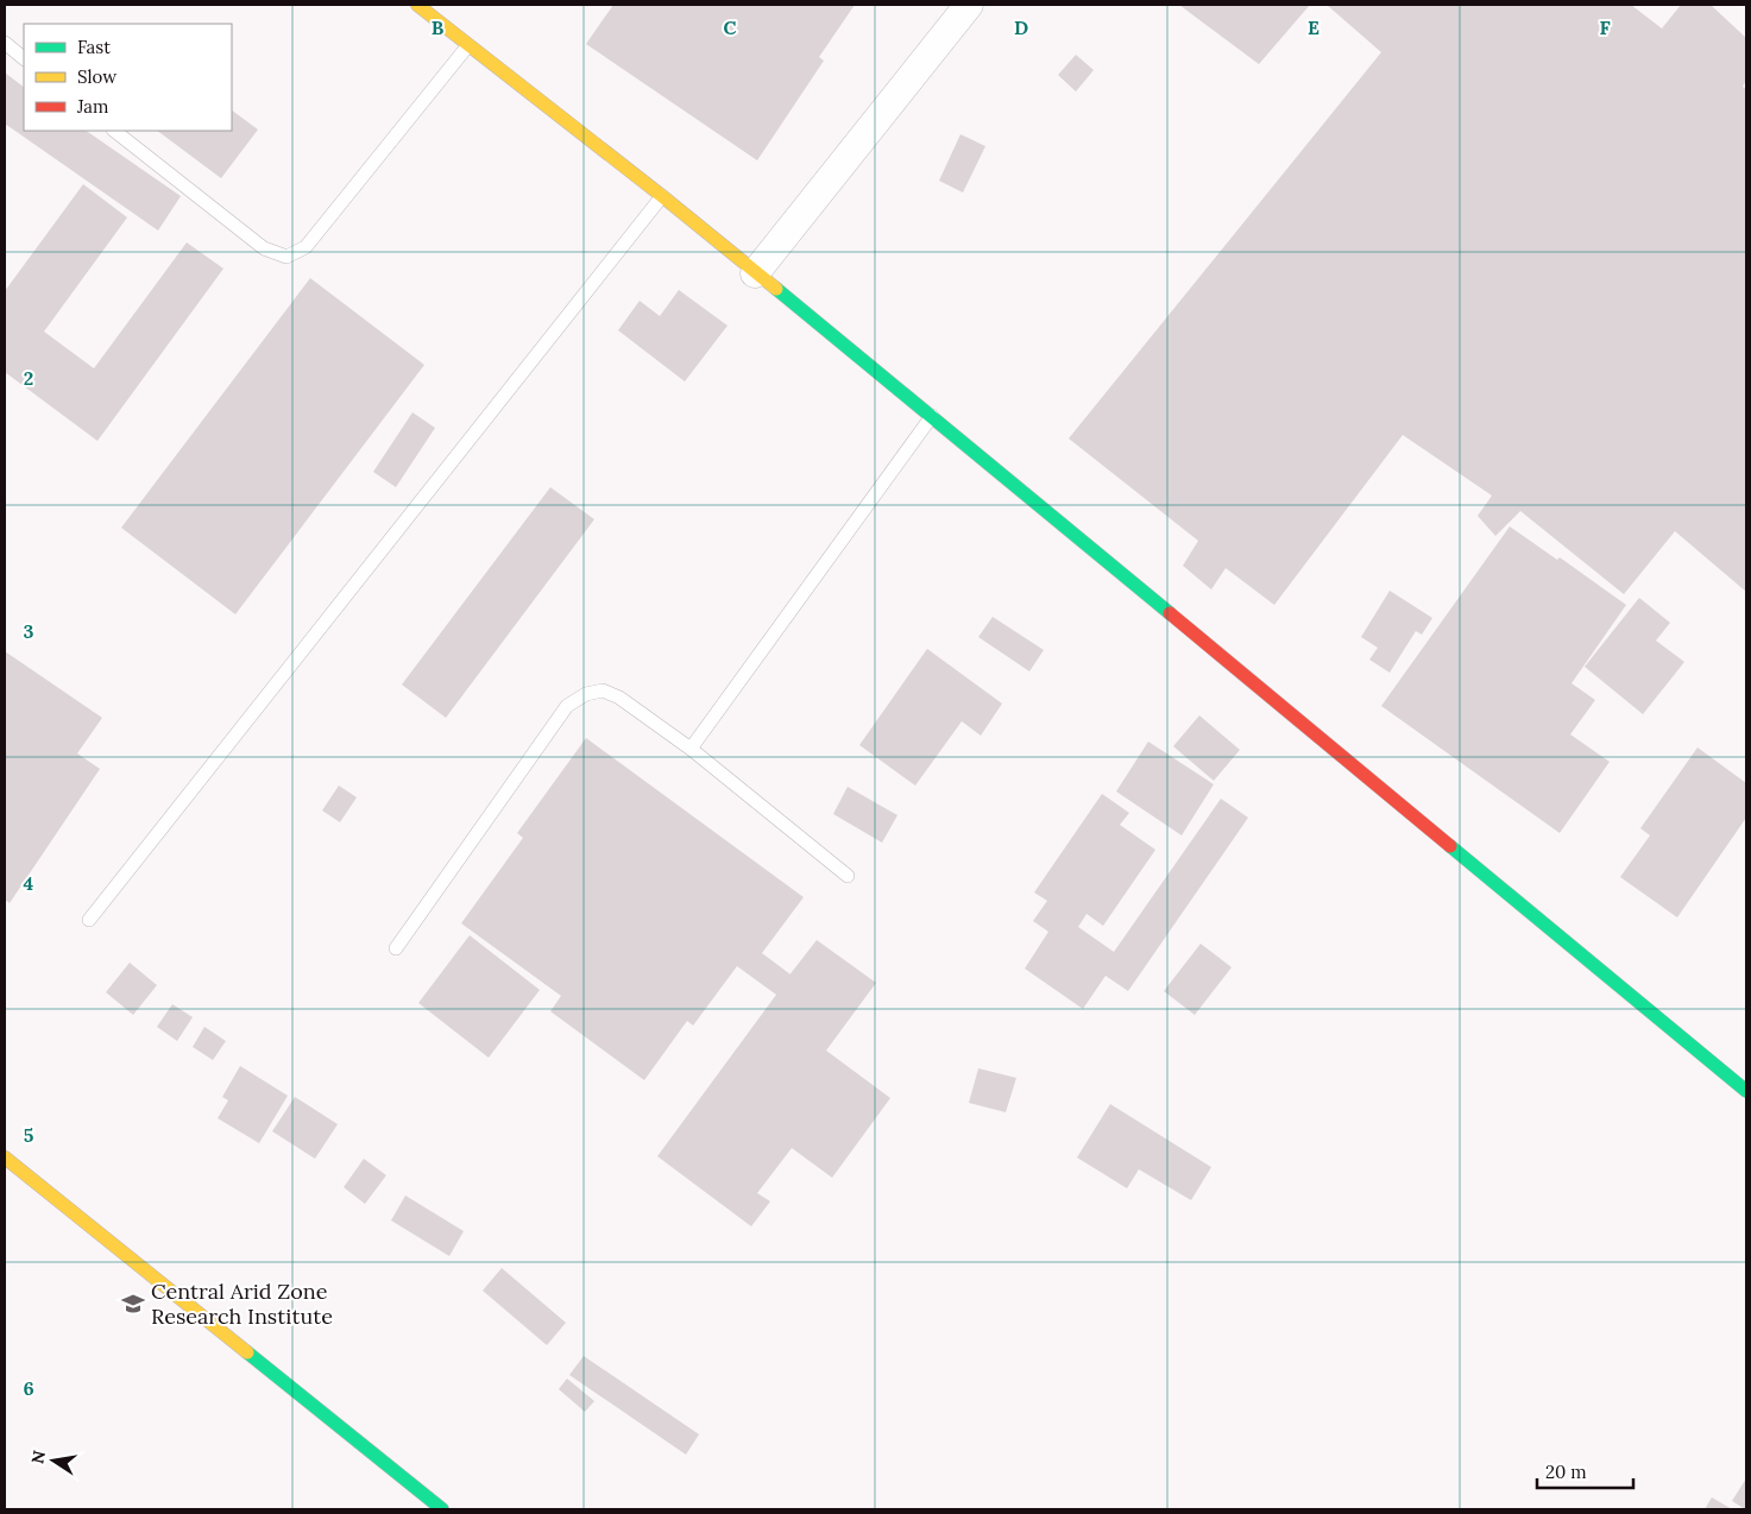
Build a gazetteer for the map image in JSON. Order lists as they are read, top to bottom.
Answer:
{
  "places": {
    "school or university": ["Central Arid Zone Research Institute"]
  },
  "legend": ["Fast", "Slow", "Jam"],
  "scale_bar": "20 m",
  "north": "left",
  "grid": {
    "columns": [
      "B",
      "C",
      "D",
      "E",
      "F"
    ],
    "rows": [
      "2",
      "3",
      "4",
      "5",
      "6"
    ]
  }
}
